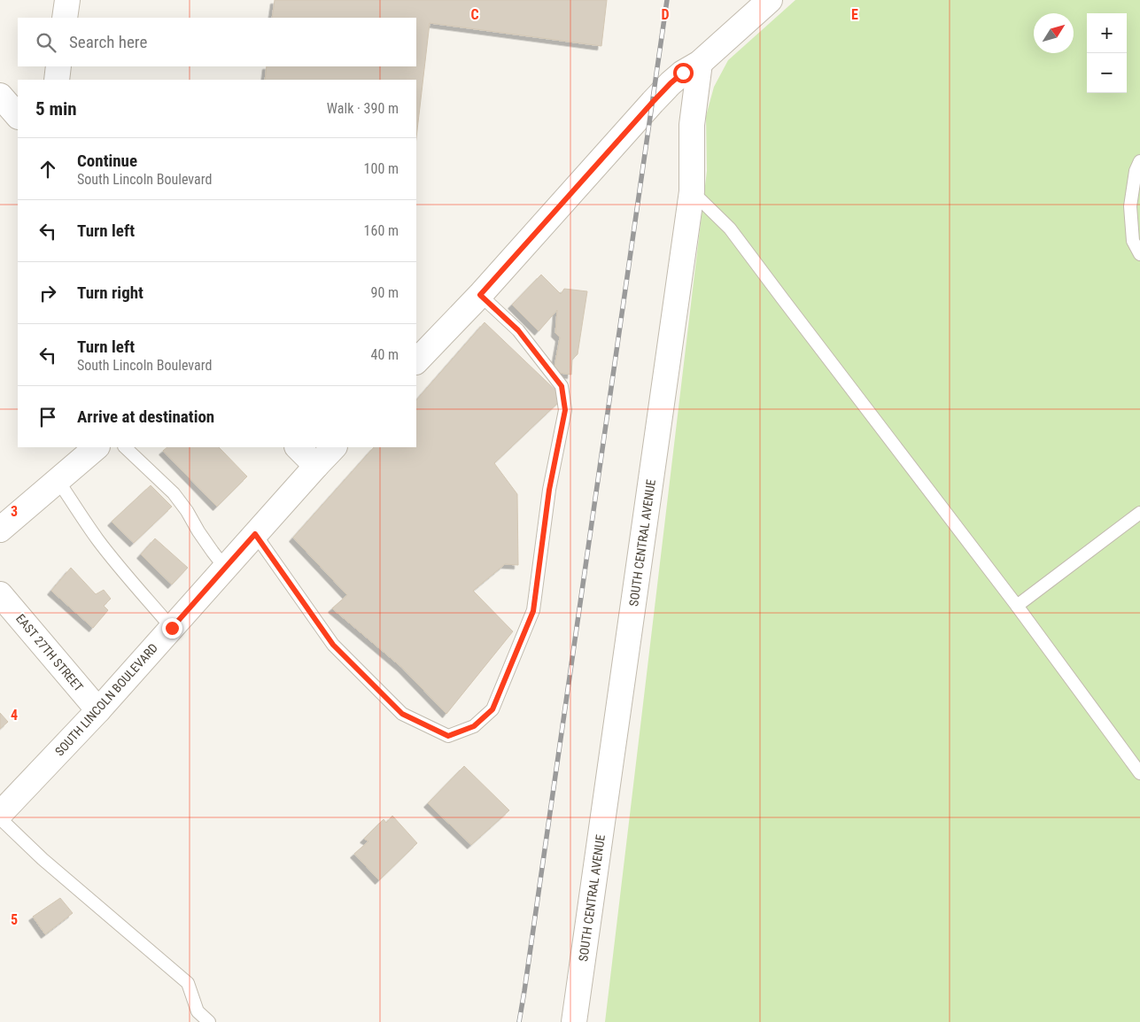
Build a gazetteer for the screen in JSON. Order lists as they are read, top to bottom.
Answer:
{
  "streets": {
    "street": ["SOUTH CENTRAL AVENUE", "EAST 27TH STREET", "SOUTH LINCOLN BOULEVARD"]
  },
  "crossings": [
    ["EAST 27TH STREET", "SOUTH LINCOLN BOULEVARD"]
  ],
  "north": "top right",
  "page": {
    "map_buttons": ["+", "−"],
    "search": "Search here",
    "heading": ["5 min", "Walk · 390 m"],
    "list": [
      ["Continue", "South Lincoln Boulevard", "100 m"],
      ["Turn left", "160 m"],
      ["Turn right", "90 m"],
      ["Turn left", "South Lincoln Boulevard", "40 m"],
      "Arrive at destination"
    ]
  },
  "grid": {
    "columns": ["C", "D", "E"],
    "rows": ["3", "4", "5"]
  }
}
